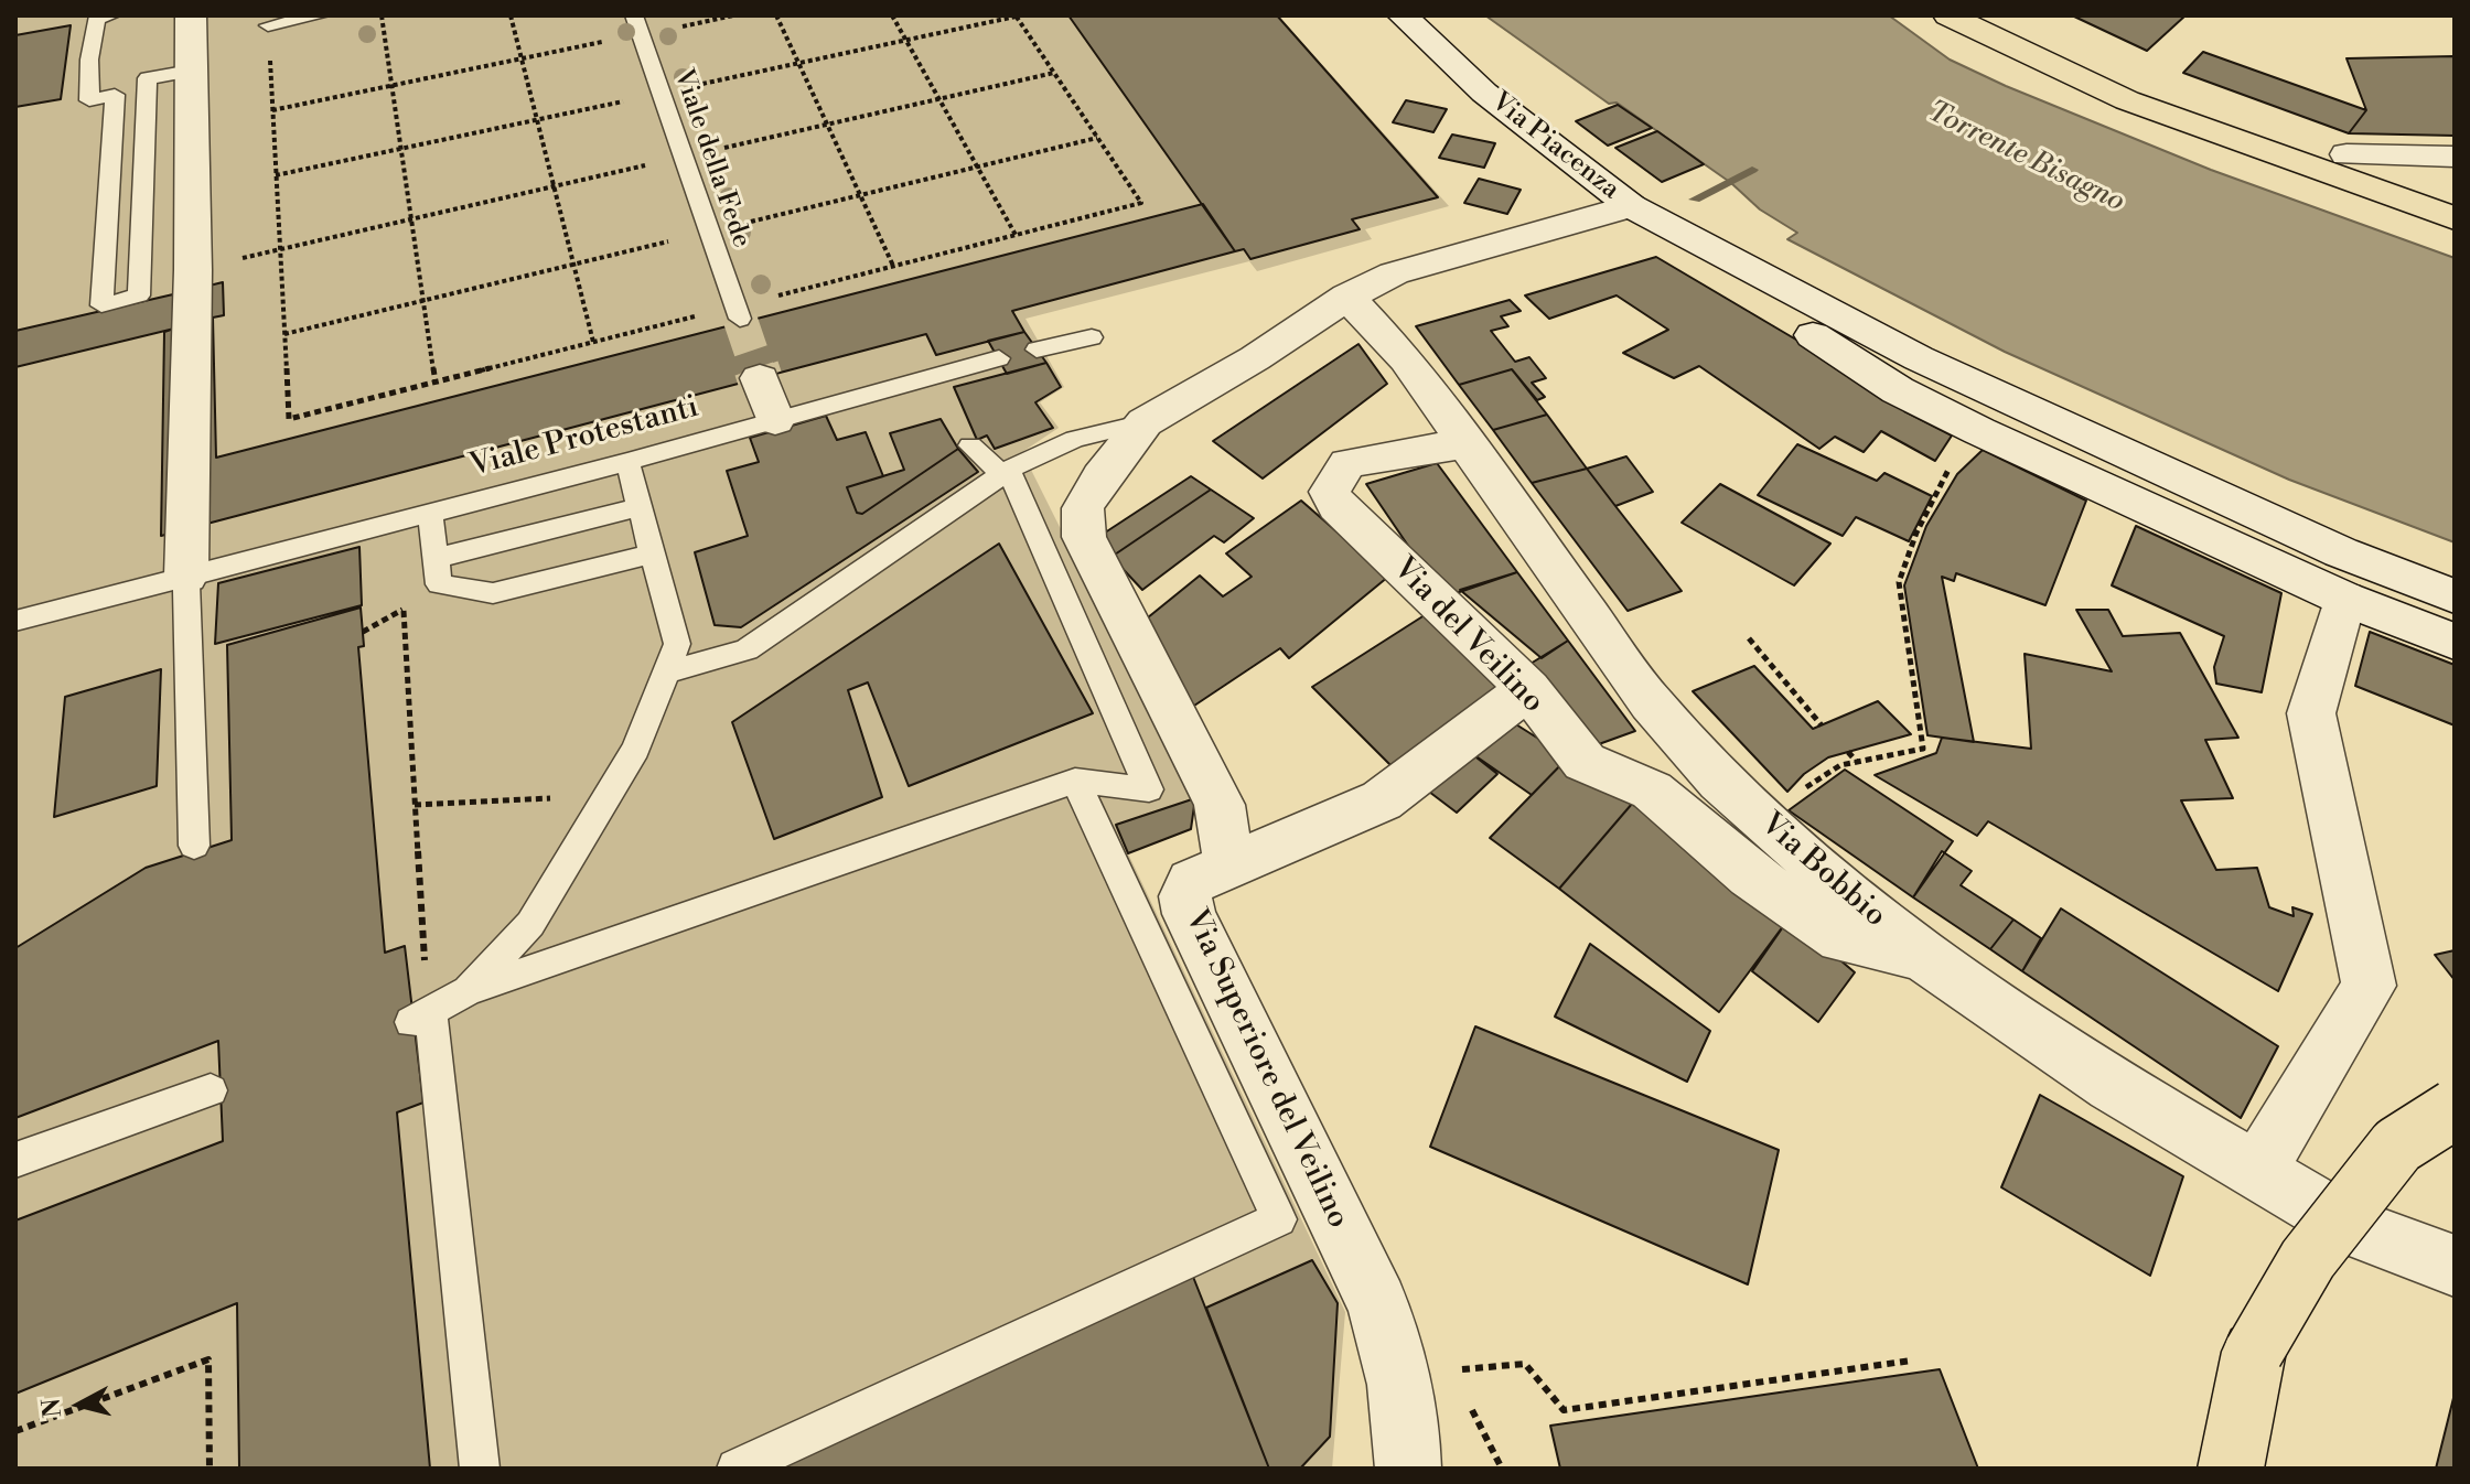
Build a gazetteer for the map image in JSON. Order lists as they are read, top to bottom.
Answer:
{
  "streets": {
    "street": [
      "Via Piacenza",
      "Via del Veilino",
      "Via Bobbio",
      "Via Superiore del Veilino"
    ],
    "lane": ["Viale della Fede", "Viale Protestanti"]
  },
  "crossings": [
    ["Via del Veilino", "Via Bobbio"]
  ],
  "water": ["Torrente Bisagno"],
  "north": "left"
}
